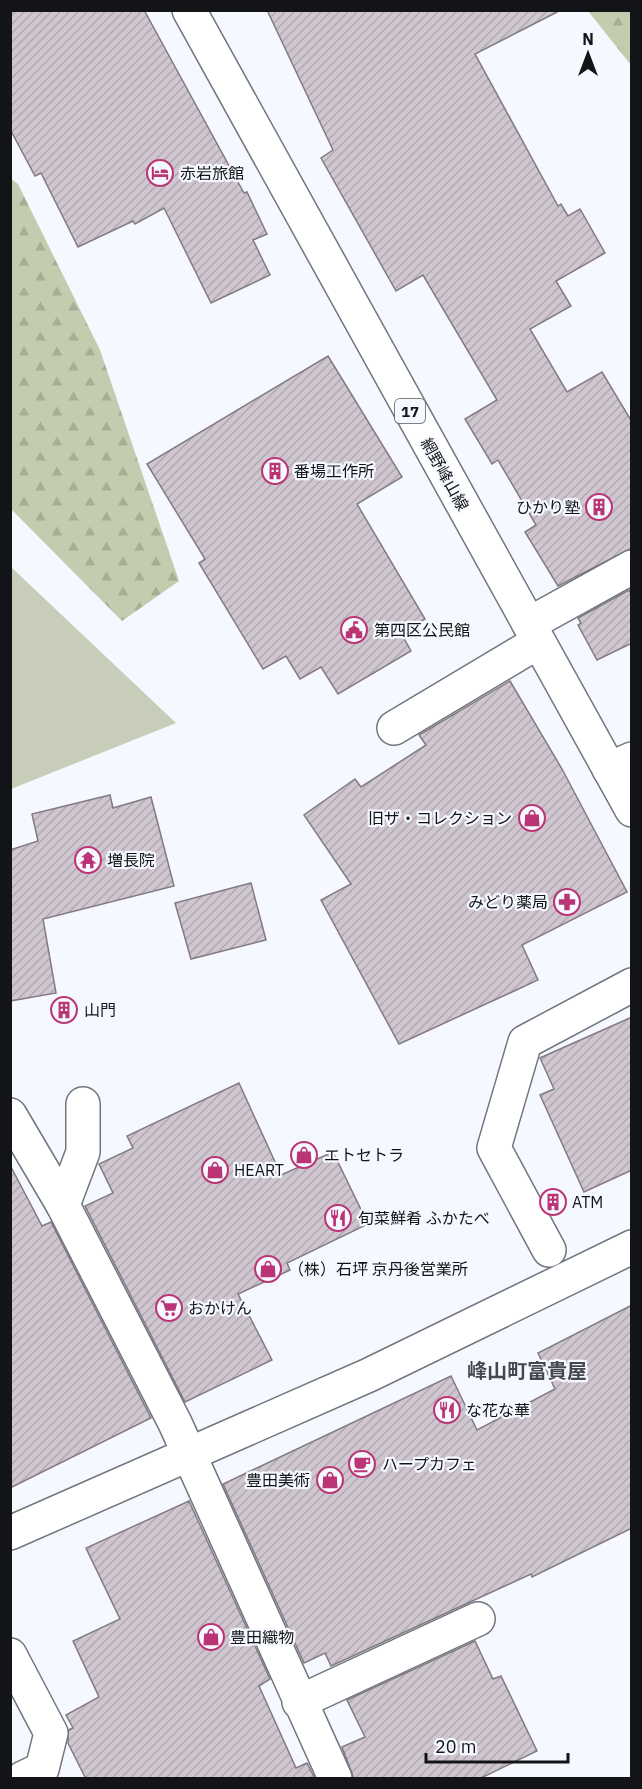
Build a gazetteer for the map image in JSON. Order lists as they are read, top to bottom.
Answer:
{
  "streets": {
    "street": ["17", "網野峰山線"]
  },
  "districts": ["峰山町富貴屋"],
  "places": {
    "hotel": ["赤岩旅館"],
    "building": [
      "番場工作所",
      "ひかり塾",
      "山門",
      "ATM"
    ],
    "public building": ["第四区公民館"],
    "shop": [
      "旧ザ・コレクション",
      "エトセトラ",
      "HEART",
      "（株）石坪 京丹後営業所",
      "豊田美術",
      "豊田織物"
    ],
    "temple": ["増長院"],
    "pharmacy": ["みどり薬局"],
    "restaurant": ["旬菜鮮肴 ふかたべ", "な花な華"],
    "supermarket": ["おかけん"],
    "cafe": ["ハープカフェ"]
  },
  "scale_bar": "20 m",
  "north": "top"
}
